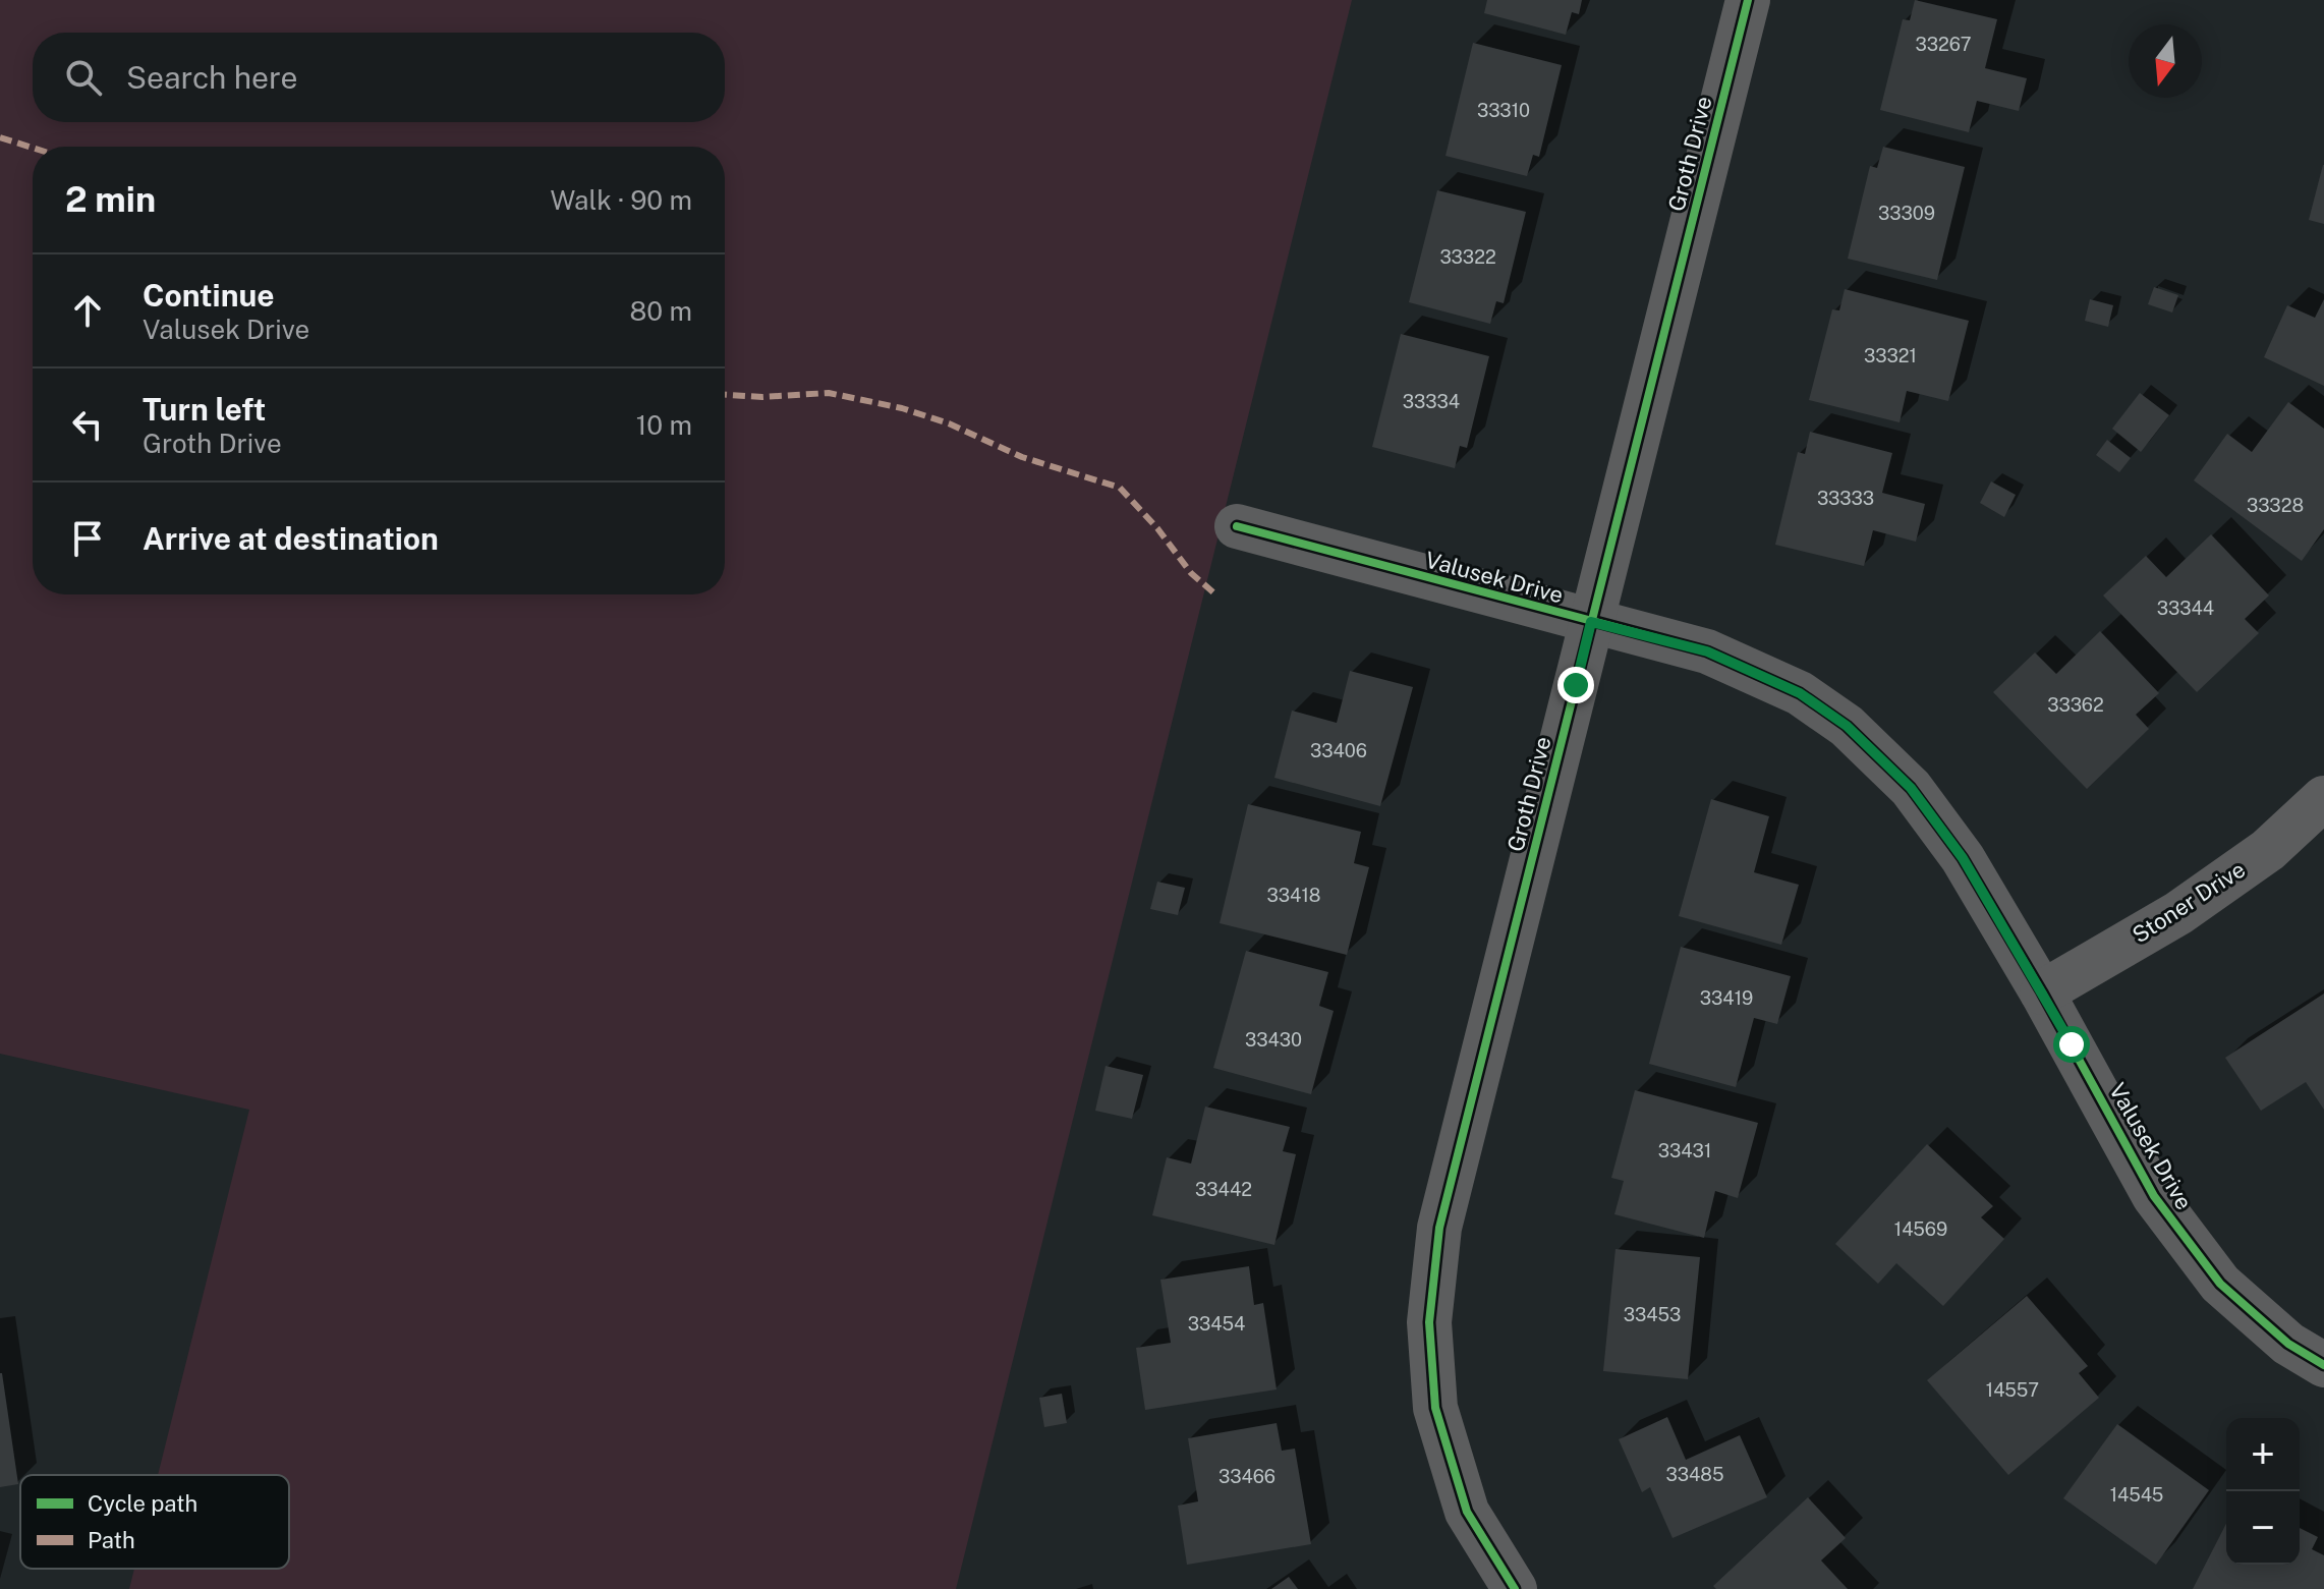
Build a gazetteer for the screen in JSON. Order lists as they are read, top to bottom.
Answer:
{
  "streets": {
    "street": ["Groth Drive", "Valusek Drive", "Stoner Drive"]
  },
  "crossings": [
    ["Groth Drive", "Valusek Drive"],
    ["Valusek Drive", "Stoner Drive"]
  ],
  "house_numbers": [
    "33267",
    "33310",
    "33309",
    "33322",
    "33321",
    "33334",
    "33333",
    "33328",
    "33344",
    "33362",
    "33406",
    "33418",
    "33419",
    "33430",
    "33431",
    "33442",
    "14569",
    "33453",
    "33454",
    "14557",
    "33485",
    "33466",
    "14545"
  ],
  "legend": ["Cycle path", "Path"],
  "north": "bottom",
  "page": {
    "search": "Search here",
    "heading": ["2 min", "Walk · 90 m"],
    "list": [
      ["Continue", "Valusek Drive", "80 m"],
      ["Turn left", "Groth Drive", "10 m"],
      "Arrive at destination"
    ],
    "map_buttons": ["+", "−"]
  }
}
